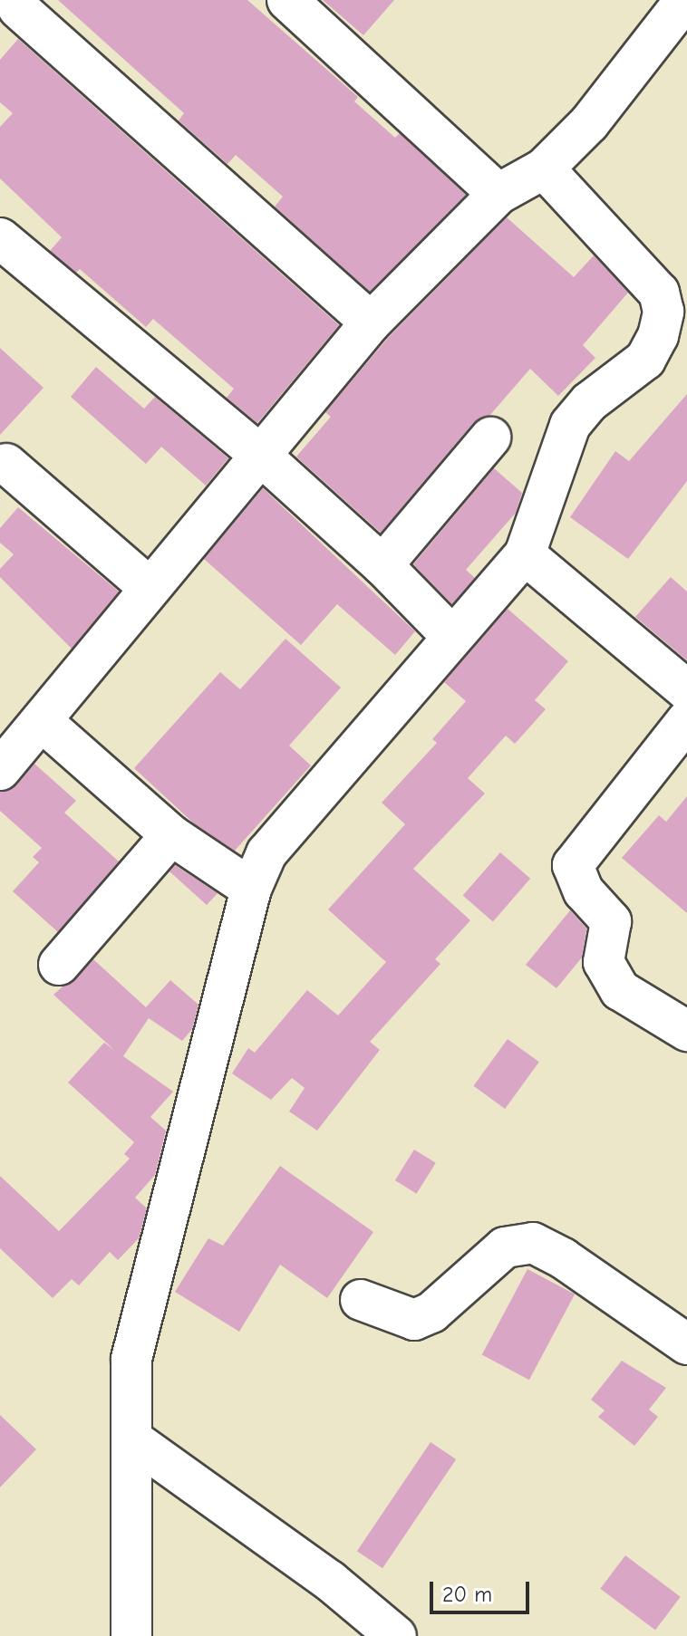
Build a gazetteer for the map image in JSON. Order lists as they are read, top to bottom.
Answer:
{
  "scale_bar": "20 m"
}
